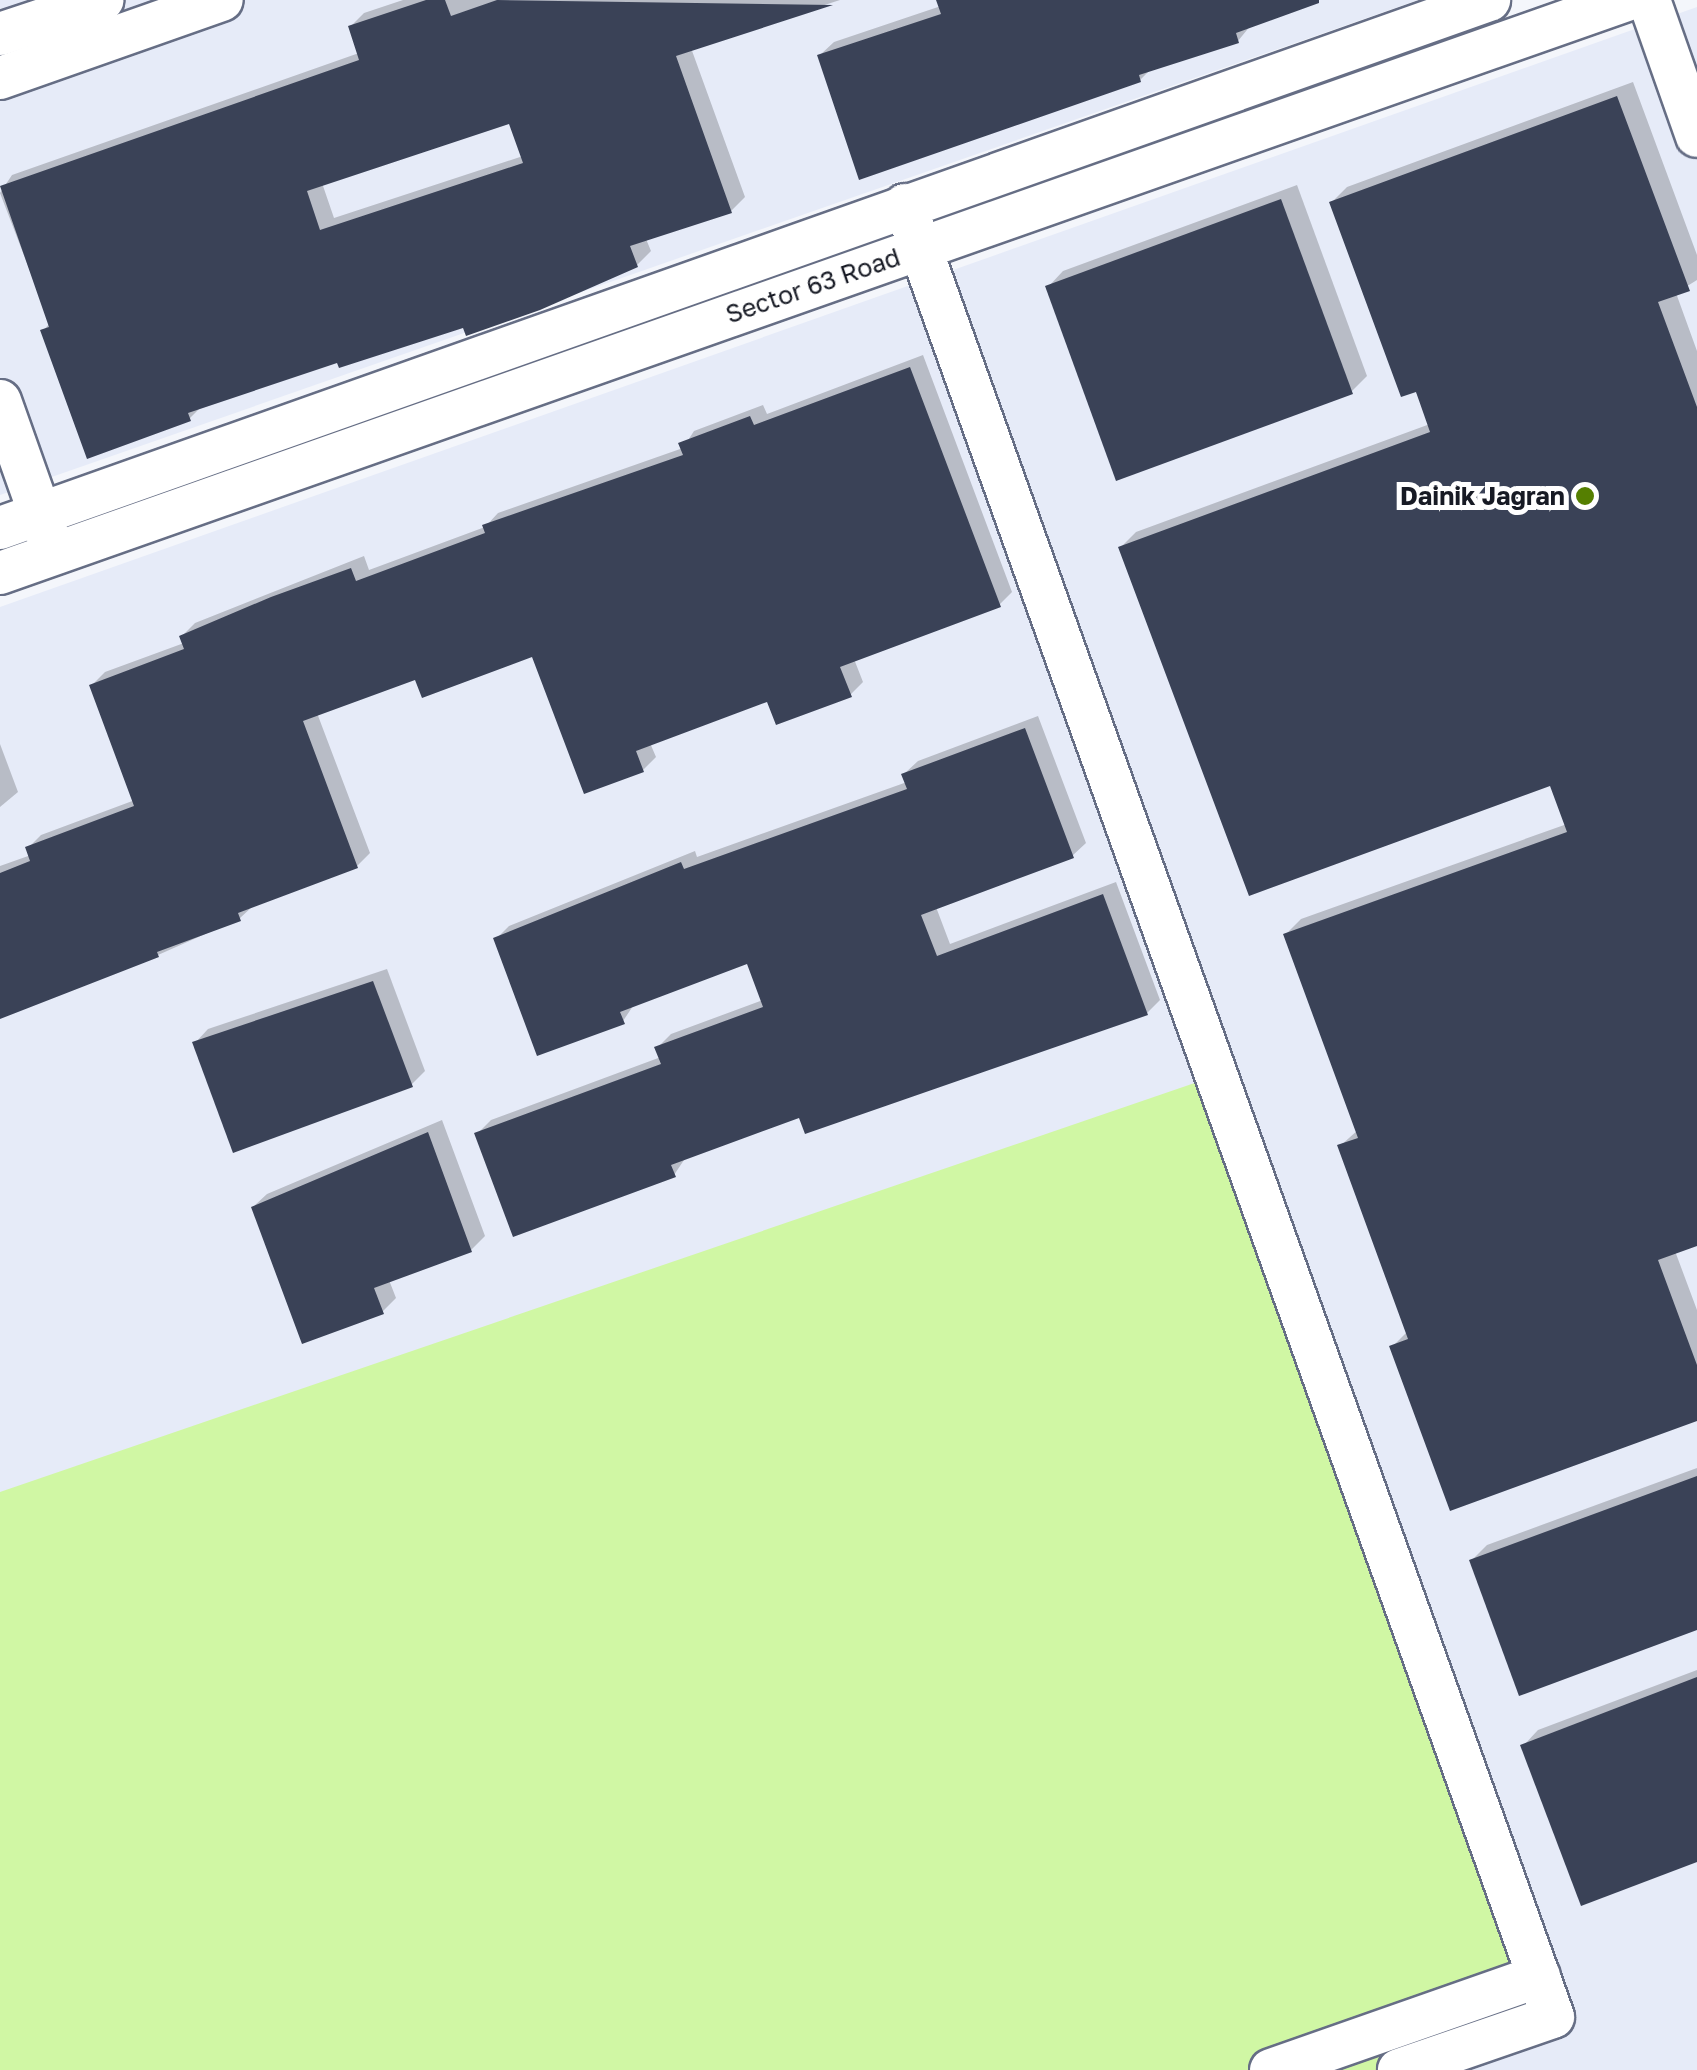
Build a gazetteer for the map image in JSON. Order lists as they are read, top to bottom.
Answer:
{
  "streets": {
    "street": ["Sector 63 Road"]
  },
  "places": ["Dainik Jagran"]
}
